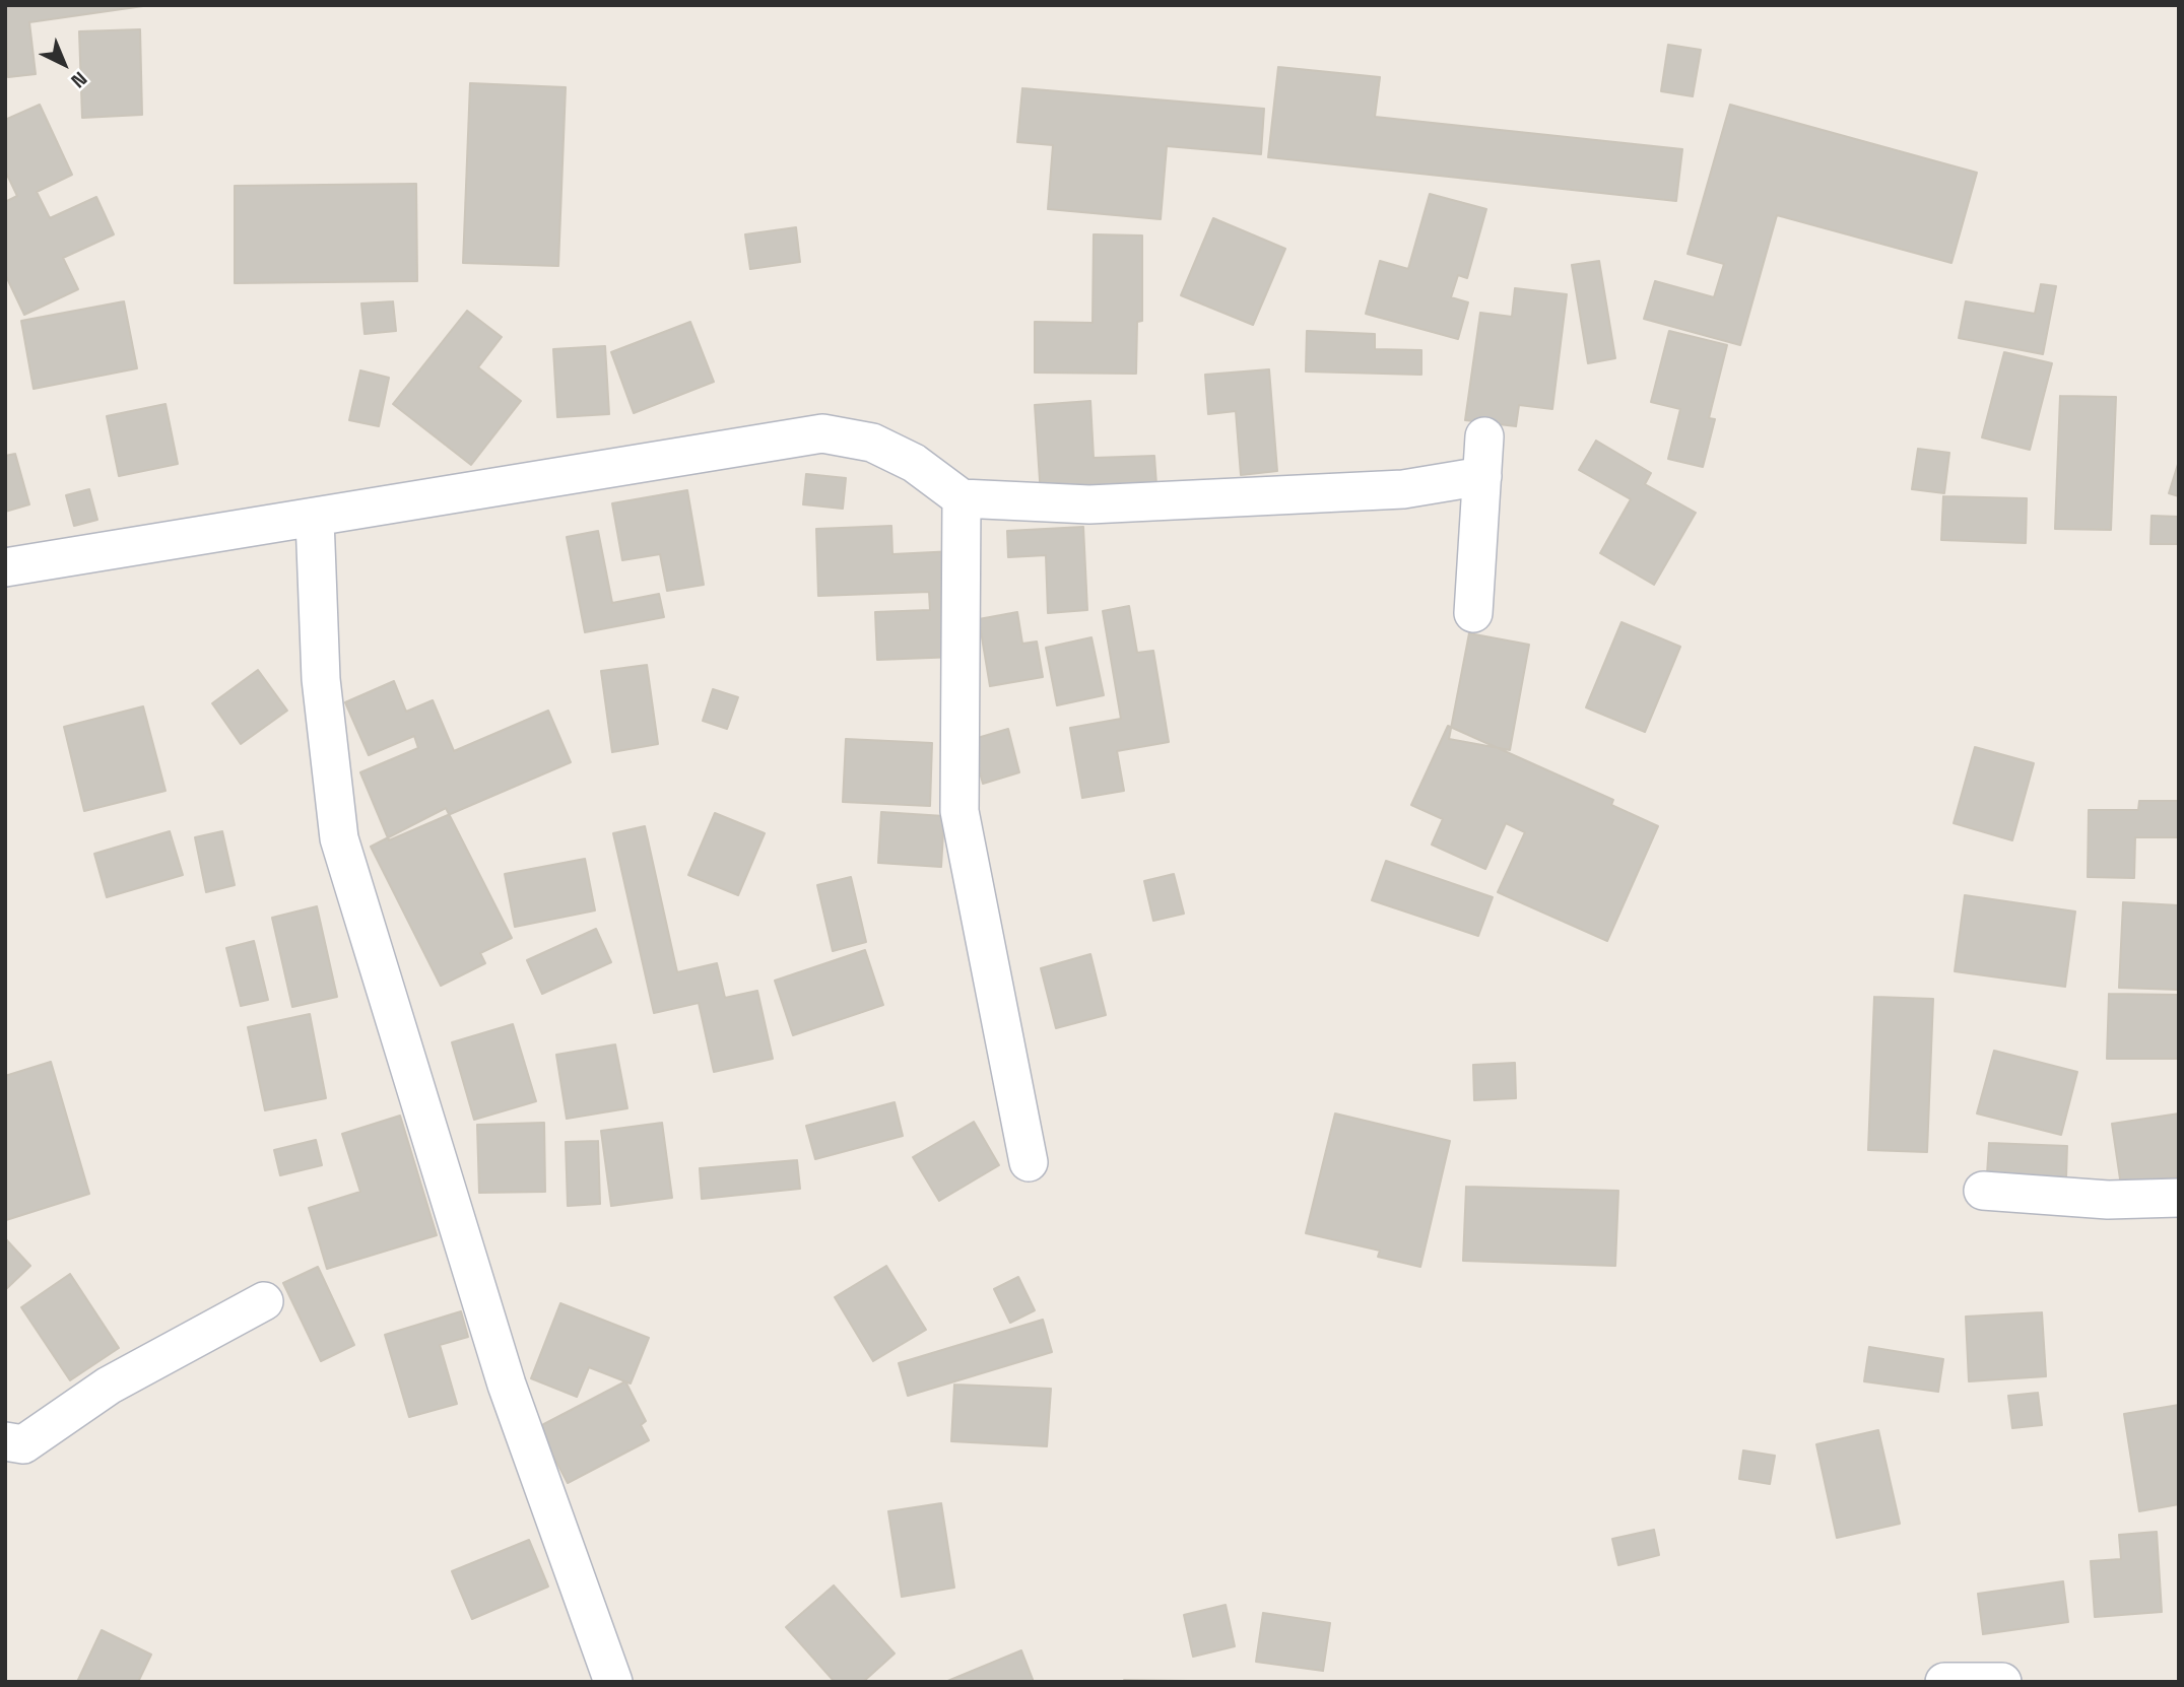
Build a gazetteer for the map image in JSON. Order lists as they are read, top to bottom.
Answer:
{
  "north": "bottom right"
}
